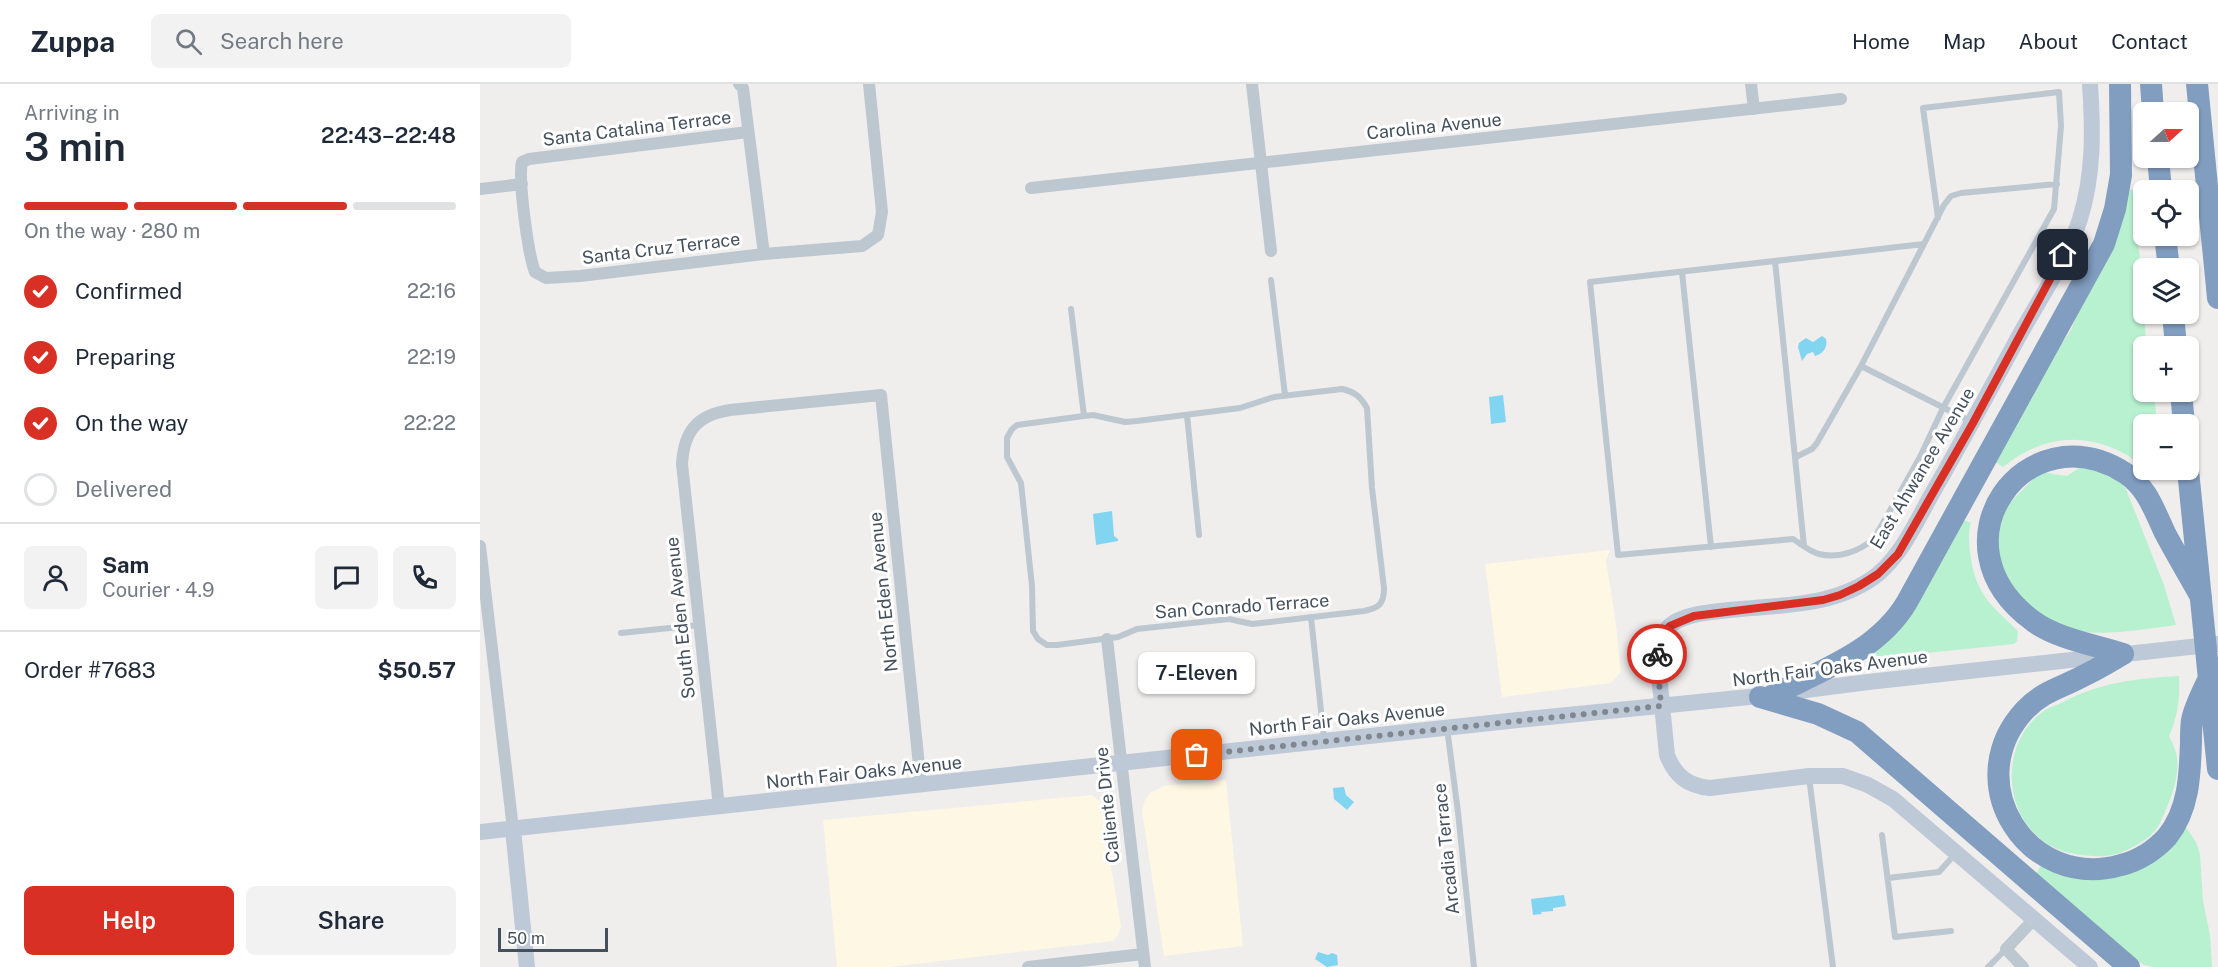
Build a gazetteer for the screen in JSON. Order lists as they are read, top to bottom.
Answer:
{
  "streets": {
    "main road": ["East Ahwanee Avenue", "North Fair Oaks Avenue"],
    "street": [
      "Carolina Avenue",
      "Santa Catalina Terrace",
      "Santa Cruz Terrace",
      "North Eden Avenue",
      "South Eden Avenue",
      "Caliente Drive"
    ],
    "lane": ["San Conrado Terrace", "Arcadia Terrace"]
  },
  "crossings": [
    ["Santa Catalina Terrace", "Santa Cruz Terrace"],
    ["East Ahwanee Avenue", "North Fair Oaks Avenue"],
    ["North Eden Avenue", "South Eden Avenue"],
    ["North Eden Avenue", "North Fair Oaks Avenue"],
    ["San Conrado Terrace", "Caliente Drive"],
    ["South Eden Avenue", "North Fair Oaks Avenue"],
    ["North Fair Oaks Avenue", "Caliente Drive"],
    ["North Fair Oaks Avenue", "Arcadia Terrace"]
  ],
  "places": ["7-Eleven"],
  "scale_bar": "50 m",
  "north": "right",
  "page": {
    "header": "Zuppa",
    "search": "Search here",
    "nav": [
      "Home",
      "Map",
      "About",
      "Contact"
    ],
    "heading": ["3 min", "Arriving in", "22:43–22:48"],
    "panel": [
      "Sam",
      "Courier · 4.9",
      "Order #7683",
      "$50.57"
    ],
    "map_buttons": ["+", "−"],
    "bar": "On the way · 280 m",
    "list": [
      ["Confirmed", "22:16"],
      ["Preparing", "22:19"],
      ["On the way", "22:22"],
      "Delivered"
    ],
    "bubble": "7-Eleven",
    "buttons": ["Help", "Share"],
    "scale": "50 m"
  }
}
